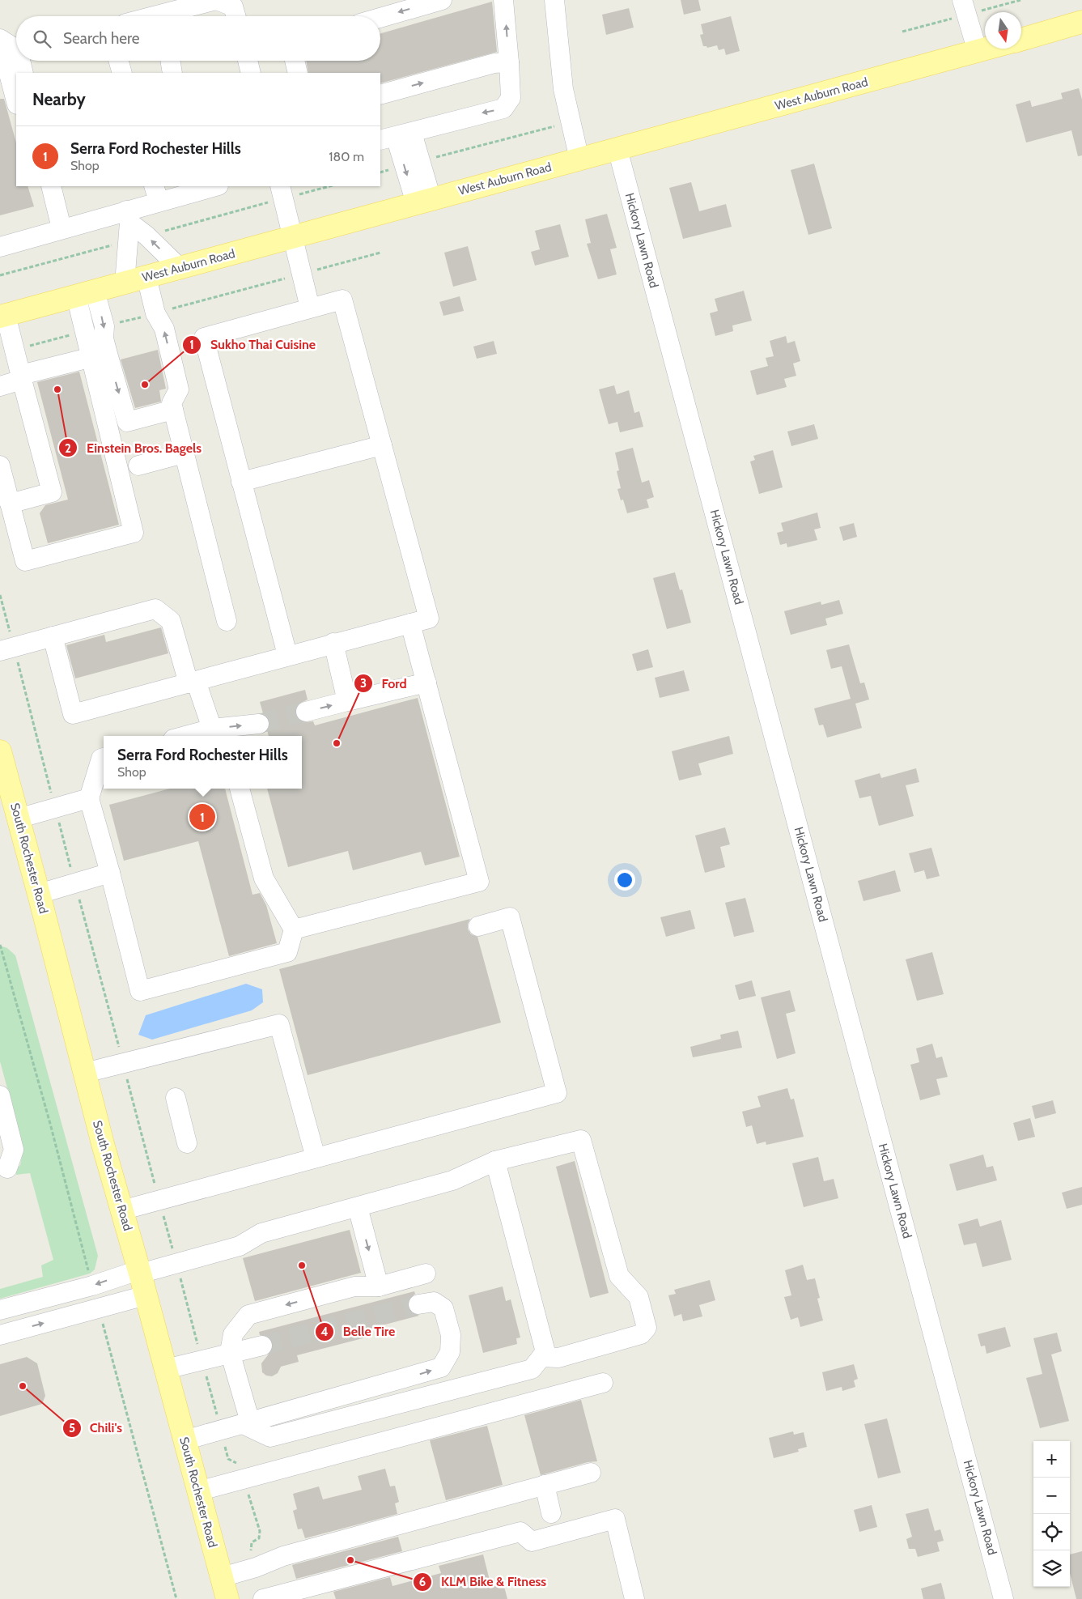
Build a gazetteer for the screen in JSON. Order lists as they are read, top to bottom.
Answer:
{
  "streets": {
    "main road": ["West Auburn Road", "South Rochester Road"],
    "street": ["Hickory Lawn Road"]
  },
  "crossings": [
    ["West Auburn Road", "Hickory Lawn Road"]
  ],
  "places": [
    "Sukho Thai Cuisine",
    "Einstein Bros. Bagels",
    "Ford",
    "Belle Tire",
    "Chili's",
    "KLM Bike & Fitness"
  ],
  "north": "bottom",
  "page": {
    "search": "Search here",
    "heading": "Nearby",
    "list": [
      {
        "mark": "1",
        "name": "Serra Ford Rochester Hills",
        "note": "Shop",
        "value": "180 m"
      }
    ],
    "popup": ["Serra Ford Rochester Hills", "Shop"],
    "pins": "1",
    "map_buttons": ["+", "−"]
  }
}
